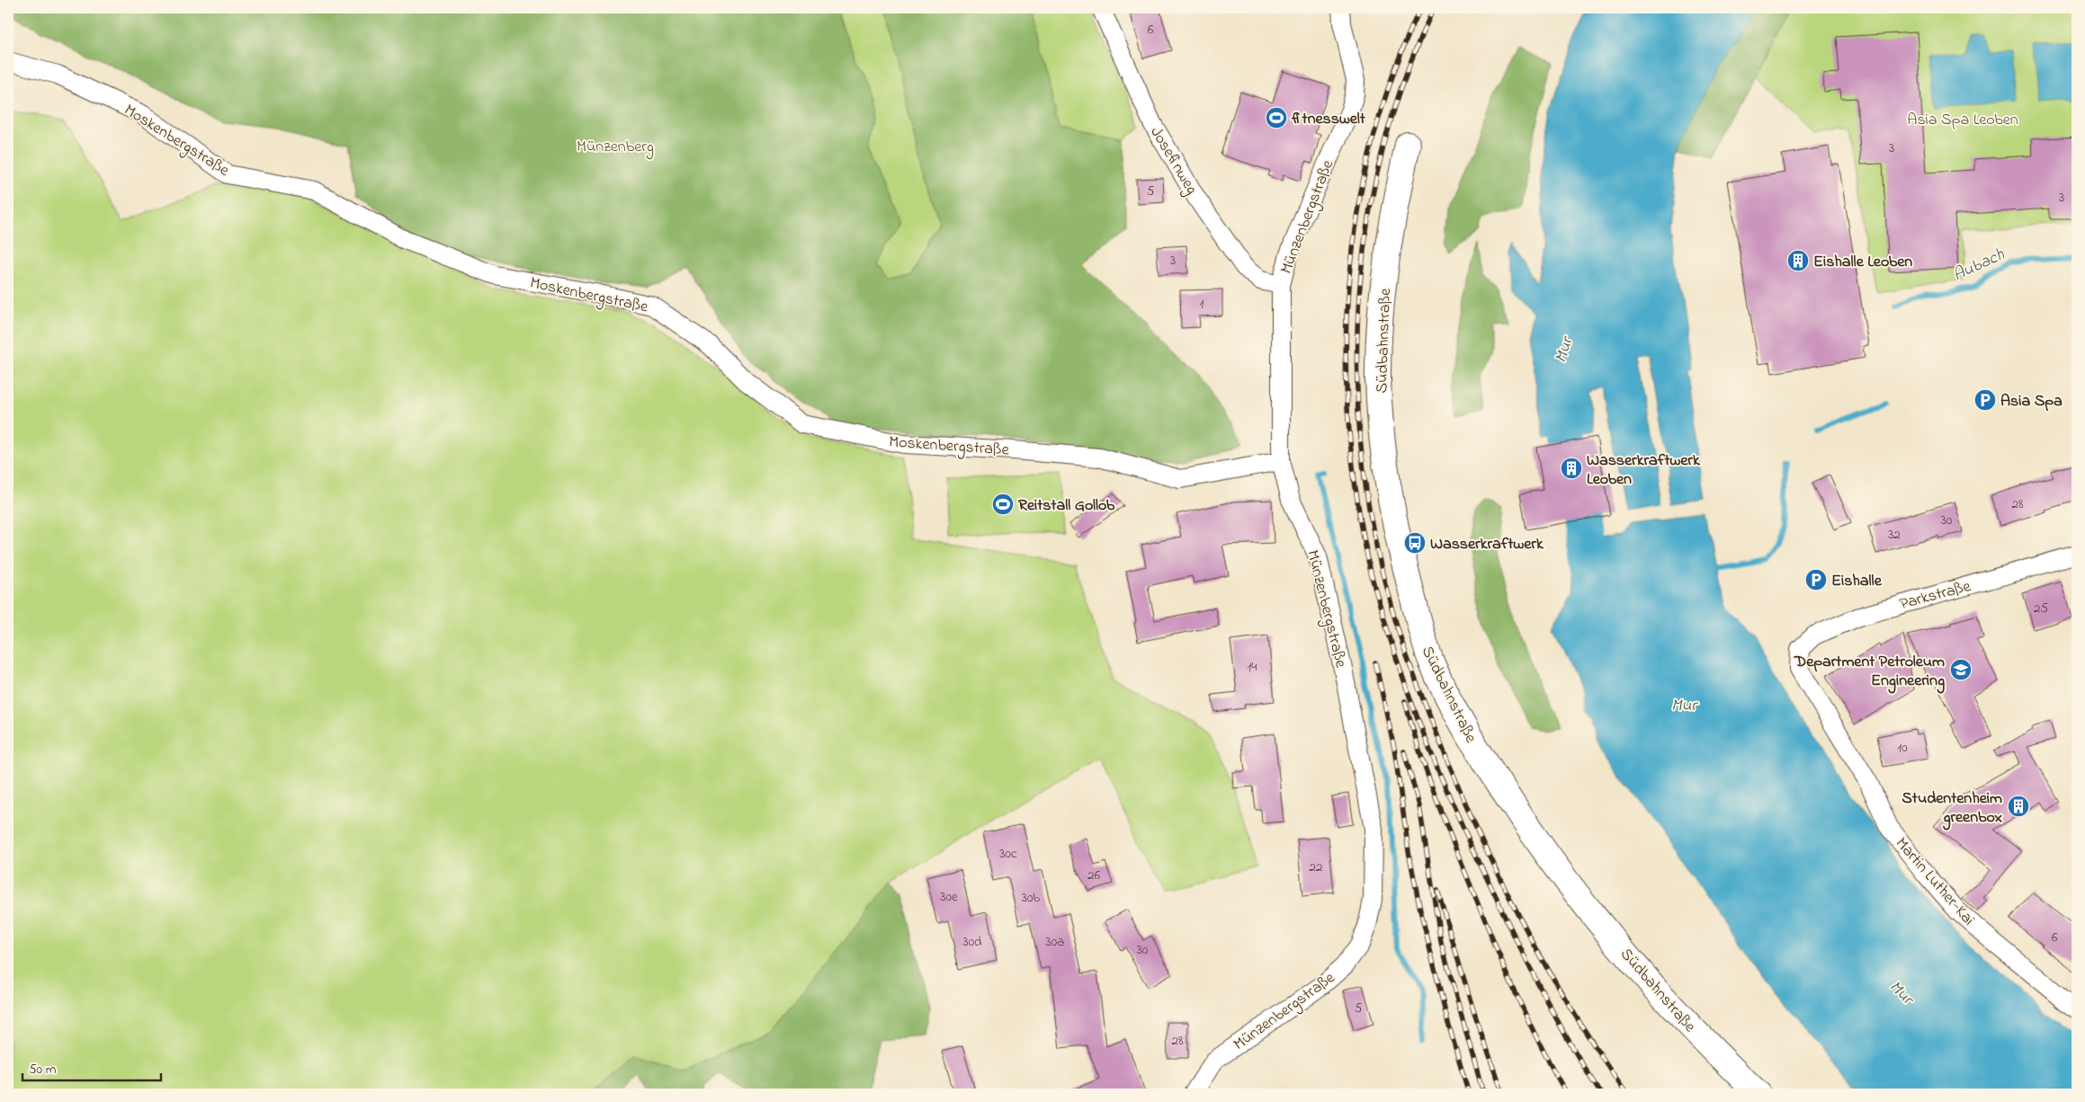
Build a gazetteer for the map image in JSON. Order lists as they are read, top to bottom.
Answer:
{
  "streets": {
    "main road": ["Südbahnstraße"],
    "street": [
      "Moskenbergstraße",
      "Josefinweg",
      "Münzenbergstraße",
      "Parkstraße",
      "Martin Luther-Kai"
    ]
  },
  "crossings": [
    ["Moskenbergstraße", "Münzenbergstraße"],
    ["Josefinweg", "Münzenbergstraße"],
    ["Parkstraße", "Martin Luther-Kai"]
  ],
  "water": ["Aubach", "Mur"],
  "parks": ["Asia Spa Leoben", "Münzenberg"],
  "places": {
    "sports": ["fitnesswelt", "Reitstall Gollob"],
    "building": ["Eishalle Leoben", "Wasserkraftwerk Leoben", "Studentenheim greenbox"],
    "parking": ["Asia Spa", "Eishalle"],
    "bus stop": ["Wasserkraftwerk"],
    "school or university": ["Department Petroleum Engineering"]
  },
  "house_numbers": [
    "6",
    "3",
    "5",
    "3",
    "3",
    "1",
    "28",
    "30",
    "32",
    "25",
    "14",
    "10",
    "30c",
    "22",
    "26",
    "30e",
    "30b",
    "6",
    "30d",
    "30a",
    "30",
    "5",
    "28"
  ],
  "scale_bar": "50 m"
}
